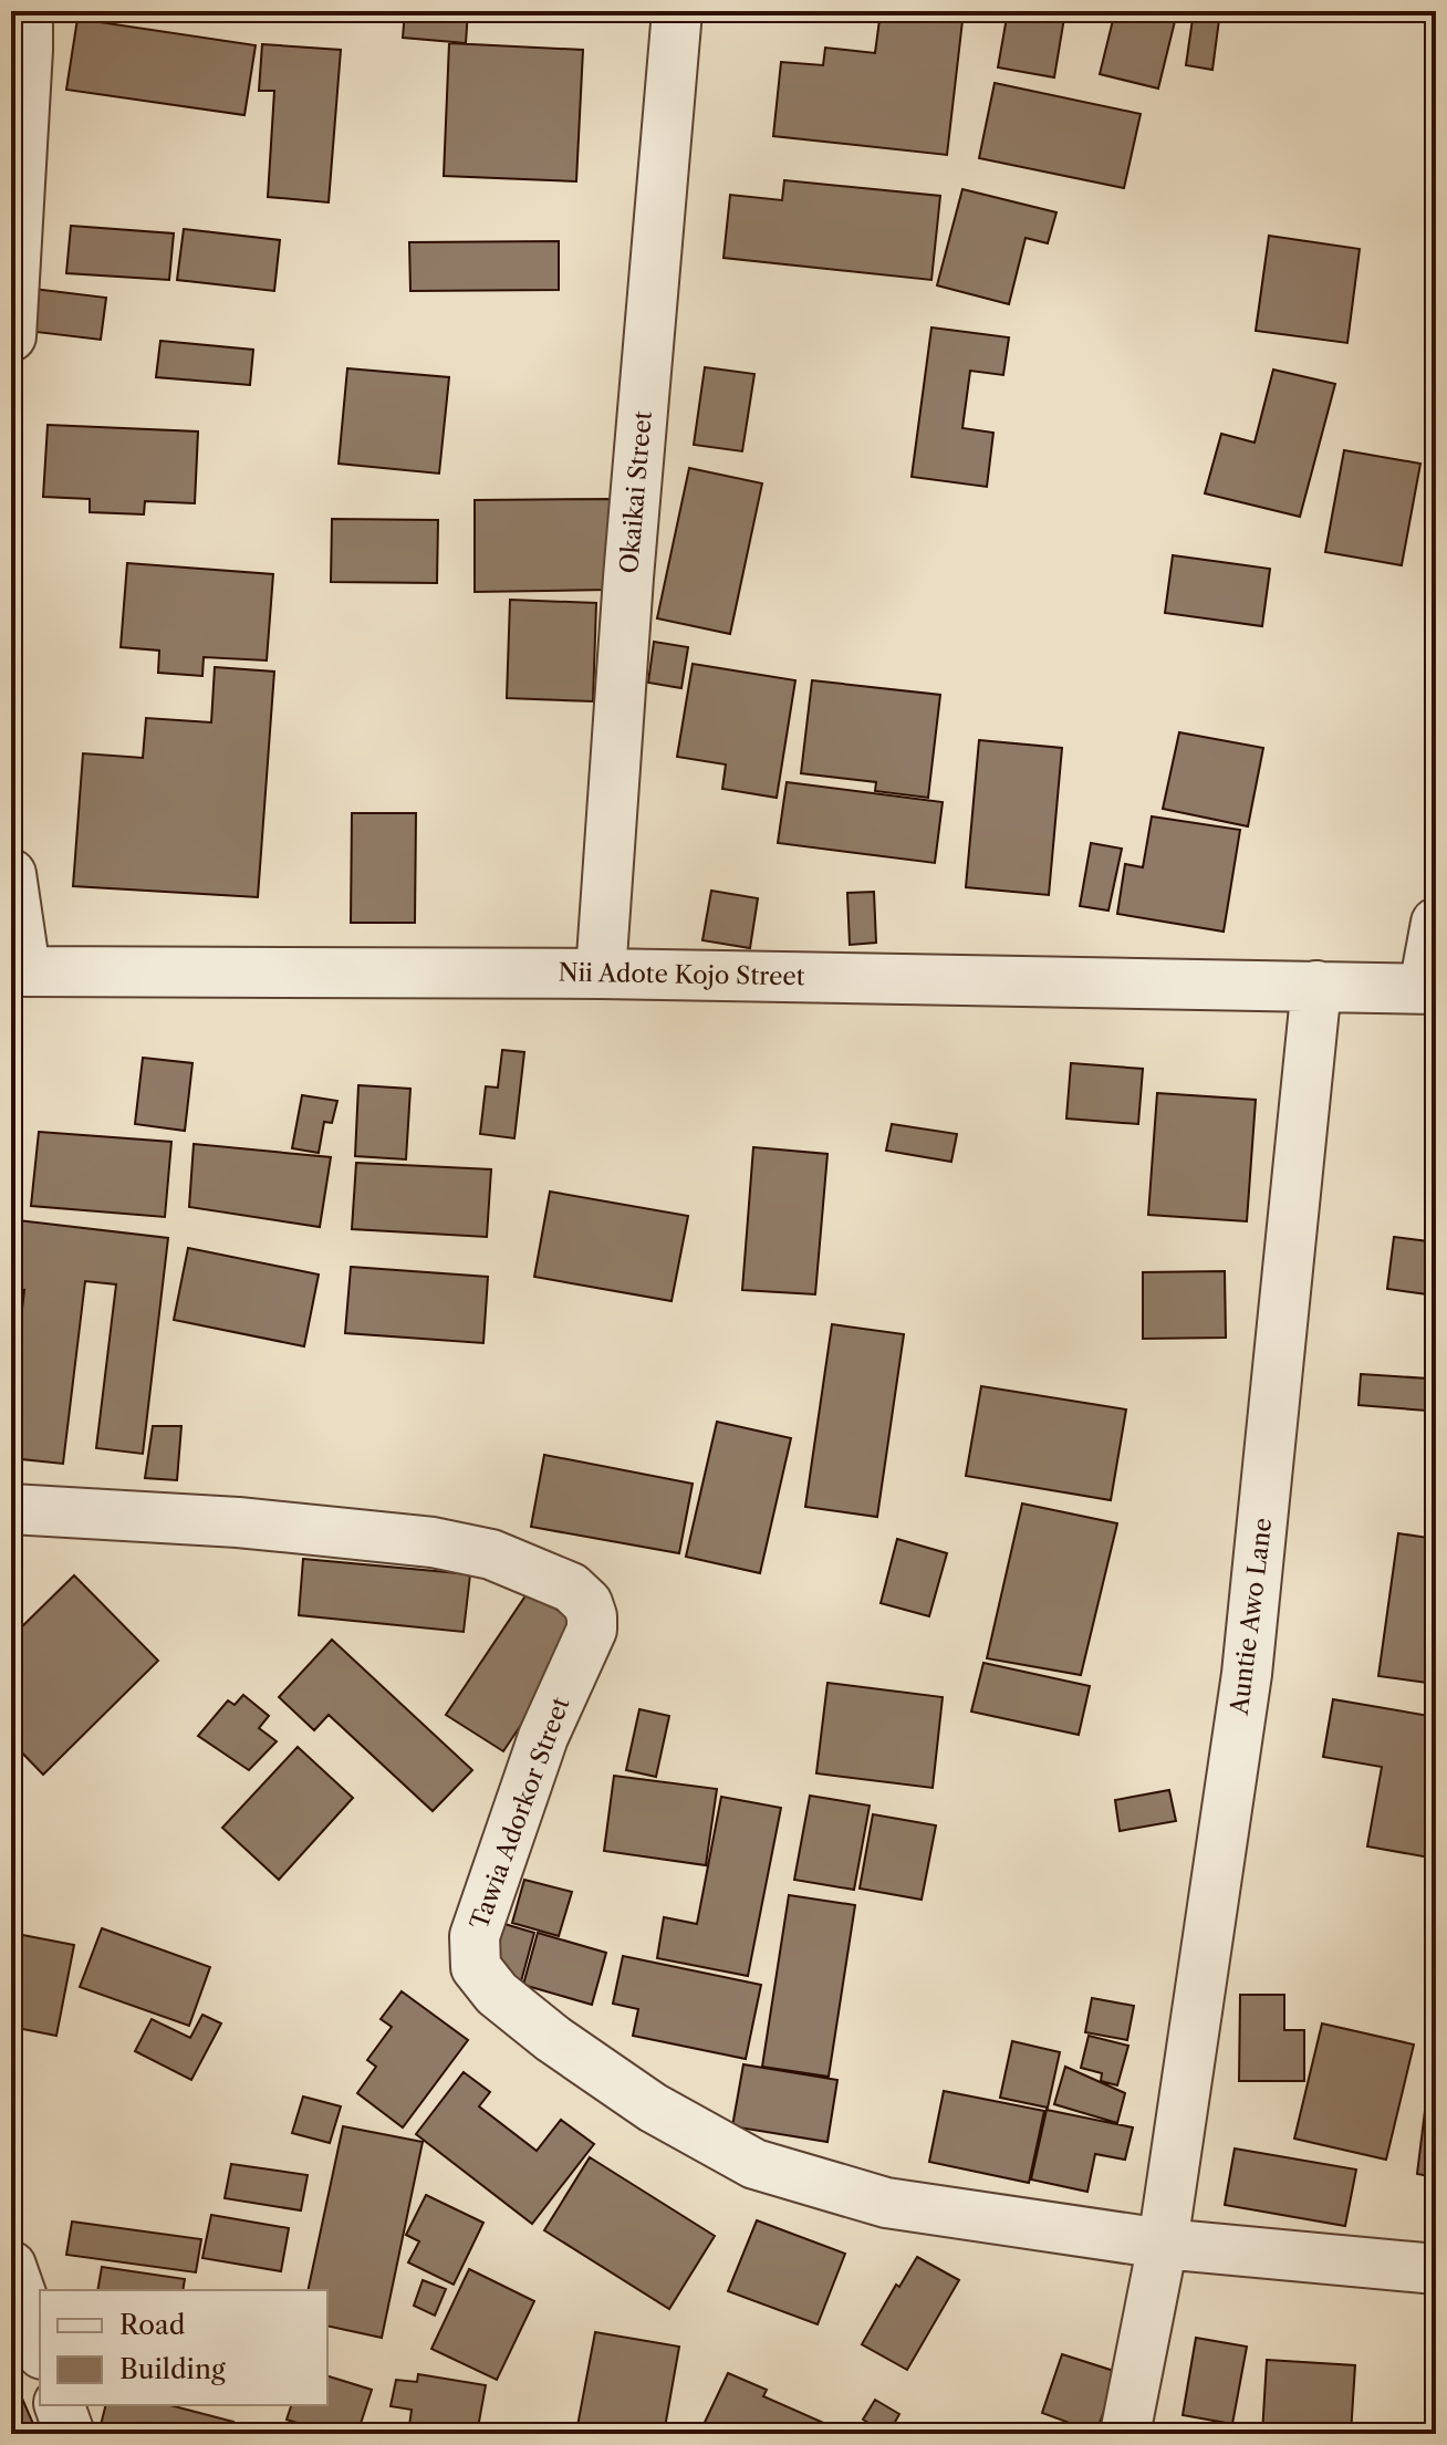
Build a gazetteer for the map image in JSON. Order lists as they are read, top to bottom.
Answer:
{
  "streets": {
    "street": [
      "Okaikai Street",
      "Nii Adote Kojo Street",
      "Auntie Awo Lane",
      "Tawia Adorkor Street"
    ]
  },
  "crossings": [
    ["Okaikai Street", "Nii Adote Kojo Street"],
    ["Nii Adote Kojo Street", "Auntie Awo Lane"],
    ["Auntie Awo Lane", "Tawia Adorkor Street"]
  ],
  "legend": ["Road", "Building"]
}
